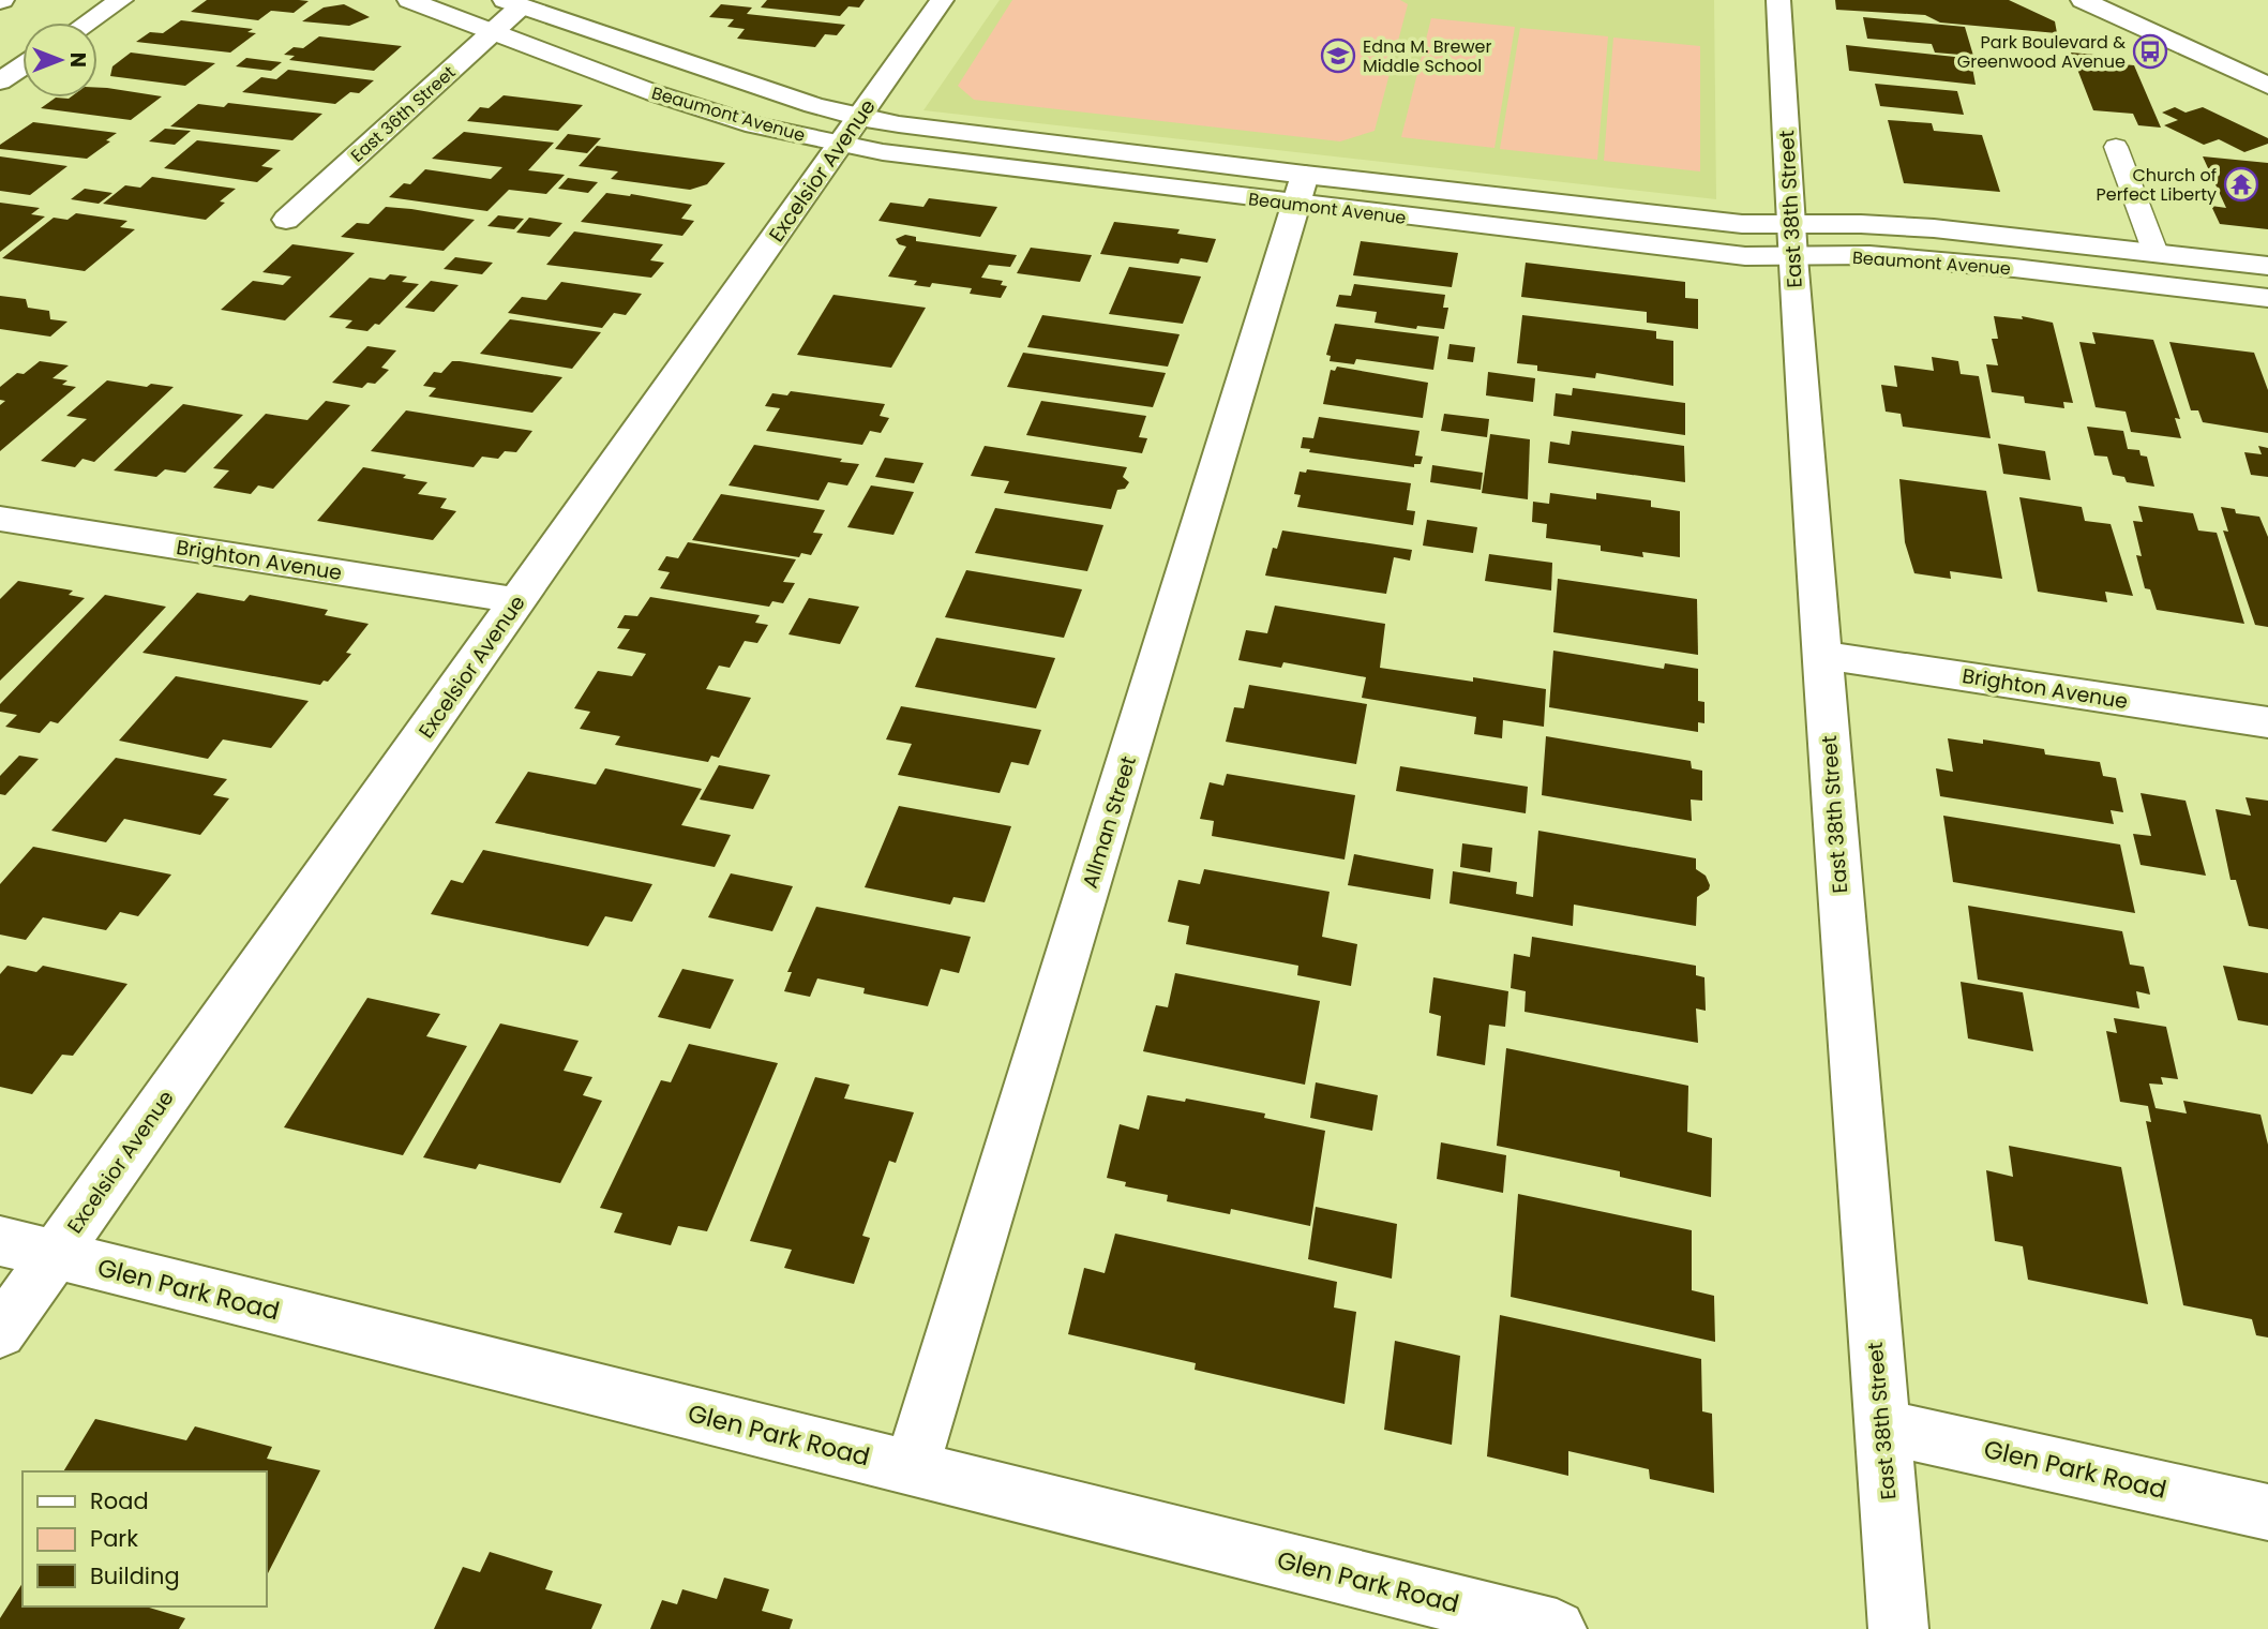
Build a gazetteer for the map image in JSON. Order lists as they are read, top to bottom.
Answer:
{
  "streets": {
    "street": [
      "East 36th Street",
      "Beaumont Avenue",
      "Excelsior Avenue",
      "East 38th Street",
      "Brighton Avenue",
      "Allman Street",
      "Glen Park Road"
    ]
  },
  "crossings": [
    ["East 36th Street", "Beaumont Avenue"],
    ["Beaumont Avenue", "Excelsior Avenue"],
    ["Beaumont Avenue", "East 38th Street"],
    ["Beaumont Avenue", "Allman Street"],
    ["Excelsior Avenue", "Brighton Avenue"],
    ["Excelsior Avenue", "Glen Park Road"],
    ["East 38th Street", "Brighton Avenue"],
    ["East 38th Street", "Glen Park Road"],
    ["Allman Street", "Glen Park Road"]
  ],
  "places": {
    "bus stop": ["Park Boulevard & Greenwood Avenue"],
    "school or university": ["Edna M. Brewer Middle School"],
    "temple": ["Church of Perfect Liberty"]
  },
  "legend": ["Road", "Park", "Building"],
  "north": "right"
}
